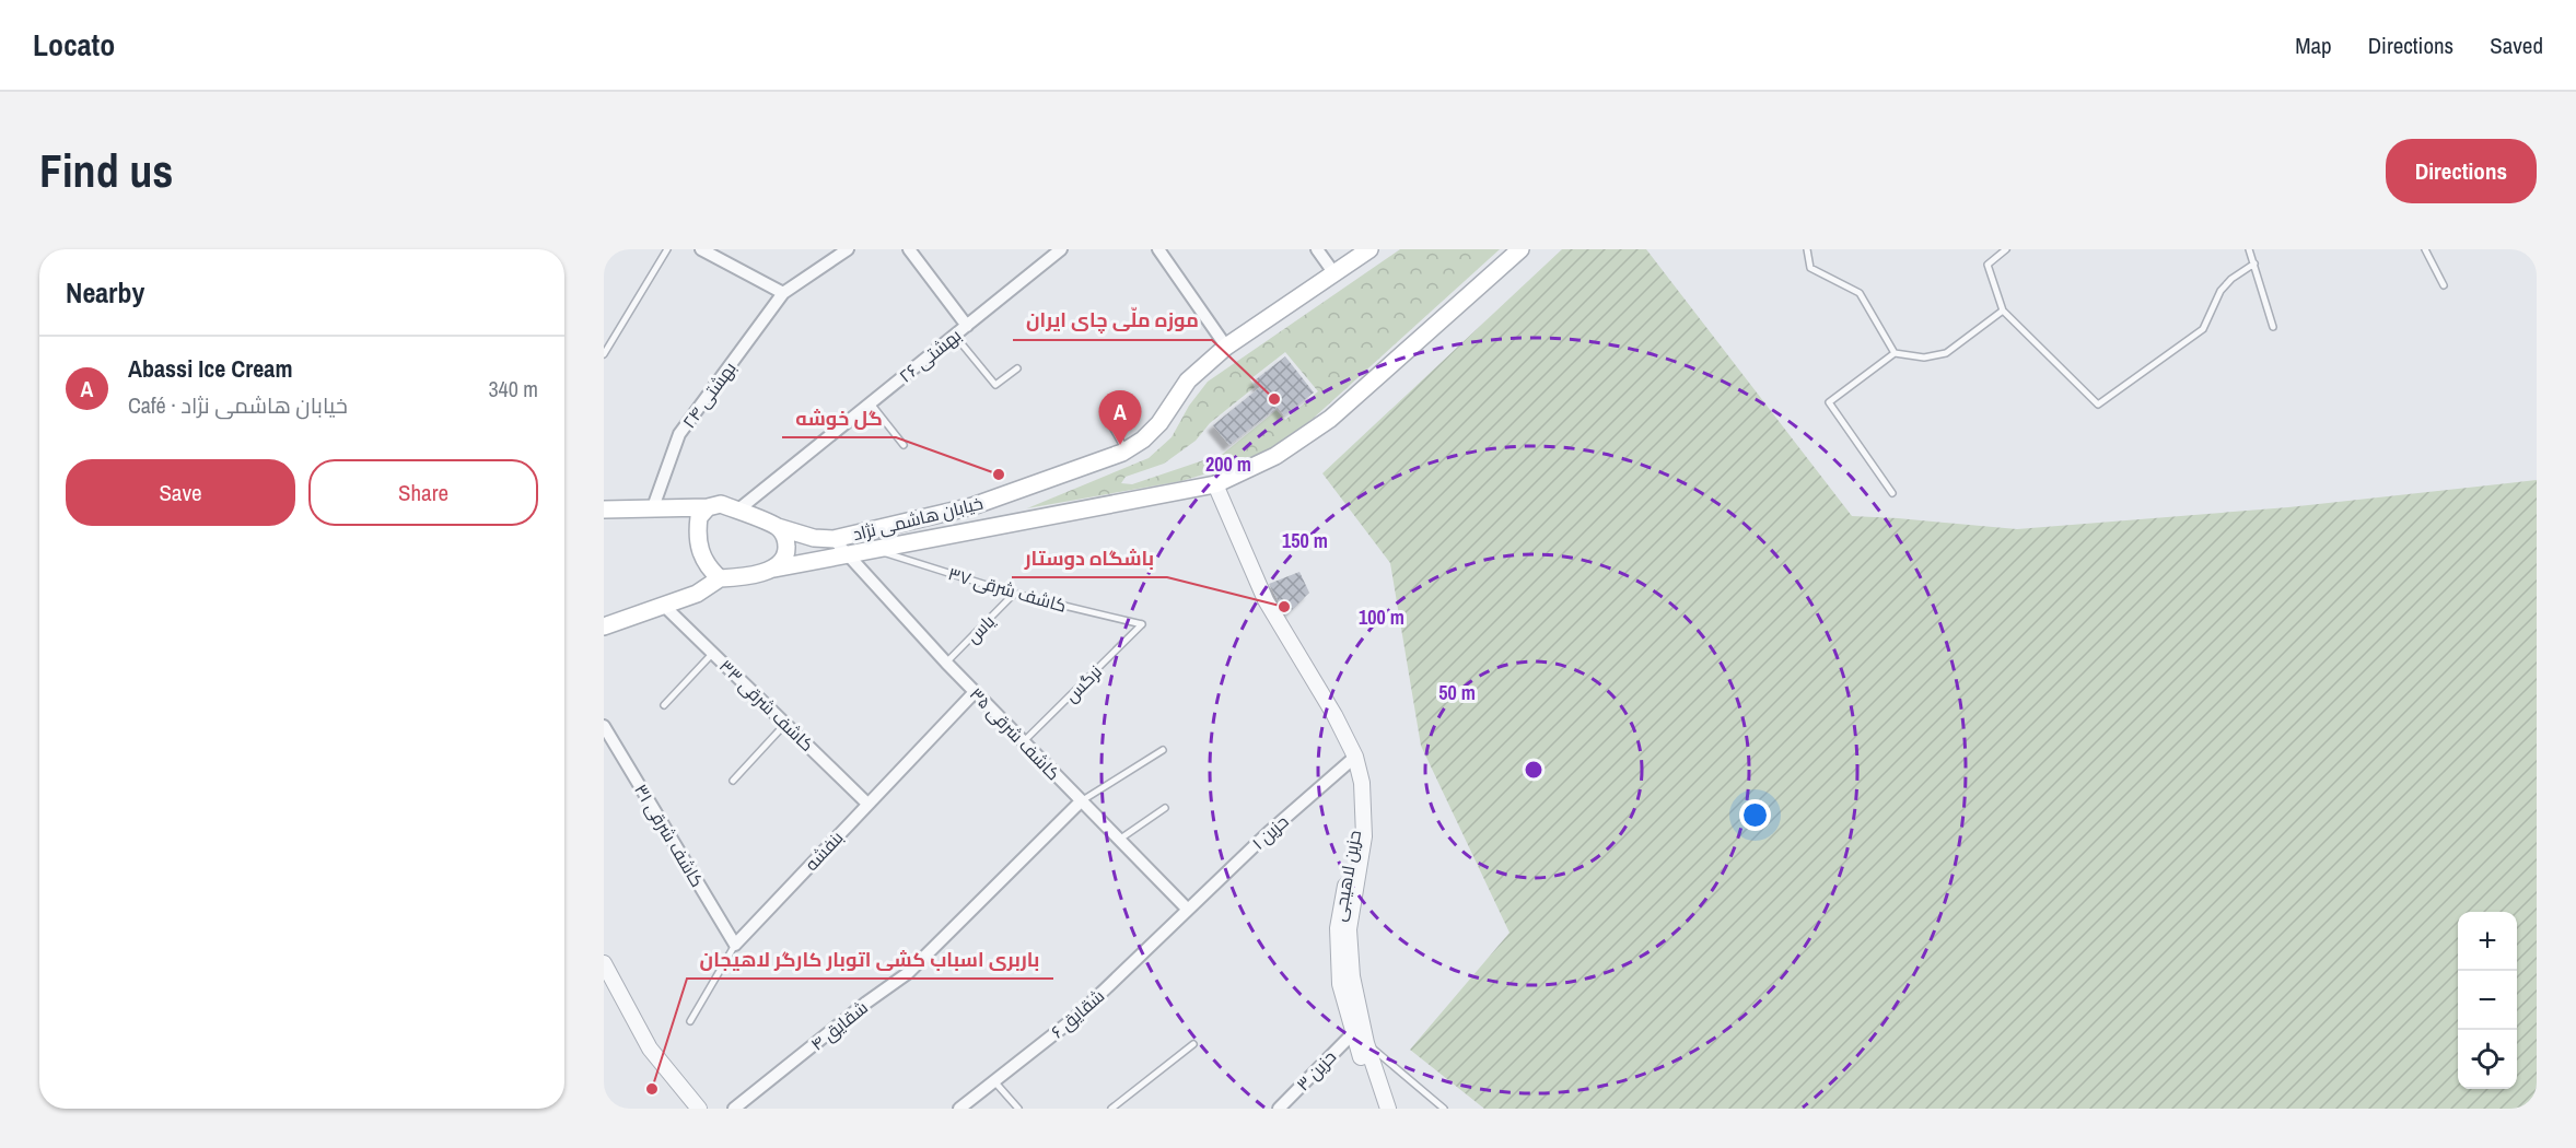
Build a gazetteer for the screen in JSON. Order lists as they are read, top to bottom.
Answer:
{
  "streets": {
    "main road": ["خیابان هاشمی نژاد"],
    "street": [
      "بهشتی ۲۶",
      "بهشتی ۲۴",
      "کاشف شرقی ۳۳",
      "کاشف شرقی ۳۵",
      "حزین ۱",
      "کاشف شرقی ۳۱",
      "بنفشه",
      "حزین لاهیجی",
      "شقایق ۶",
      "شقایق ۴",
      "حزین ۳"
    ],
    "lane": ["کاشف شرقی ۳۷", "یاس", "نرگس"]
  },
  "crossings": [
    ["بهشتی ۲۶", "خیابان هاشمی نژاد"],
    ["خیابان هاشمی نژاد", "کاشف شرقی ۳۵"],
    ["کاشف شرقی ۳۷", "یاس"],
    ["کاشف شرقی ۳۷", "نرگس"],
    ["یاس", "کاشف شرقی ۳۵"],
    ["نرگس", "کاشف شرقی ۳۵"],
    ["کاشف شرقی ۳۳", "بنفشه"],
    ["کاشف شرقی ۳۵", "حزین ۱"],
    ["کاشف شرقی ۳۵", "بنفشه"],
    ["کاشف شرقی ۳۵", "شقایق ۶"],
    ["کاشف شرقی ۳۵", "شقایق ۴"],
    ["حزین ۱", "حزین لاهیجی"],
    ["حزین ۱", "شقایق ۶"],
    ["کاشف شرقی ۳۱", "بنفشه"],
    ["حزین لاهیجی", "حزین ۳"]
  ],
  "places": [
    "موزه ملّی چای ایران",
    "گل خوشه",
    "باشگاه دوستار",
    "باربری اسباب کشی اتوبار کارگر لاهیجان"
  ],
  "page": {
    "header": "Locato",
    "nav": ["Map", "Directions", "Saved"],
    "buttons": [
      "Directions",
      ["Save", "Share"]
    ],
    "title": "Find us",
    "heading": "Nearby",
    "list": [
      {
        "mark": "A",
        "name": "Abassi Ice Cream",
        "note": "Café · خیابان هاشمی نژاد",
        "value": "340 m"
      }
    ],
    "pins": "A",
    "map_buttons": ["+", "−"]
  },
  "rings": [
    "200 m",
    "150 m",
    "100 m",
    "50 m"
  ]
}
